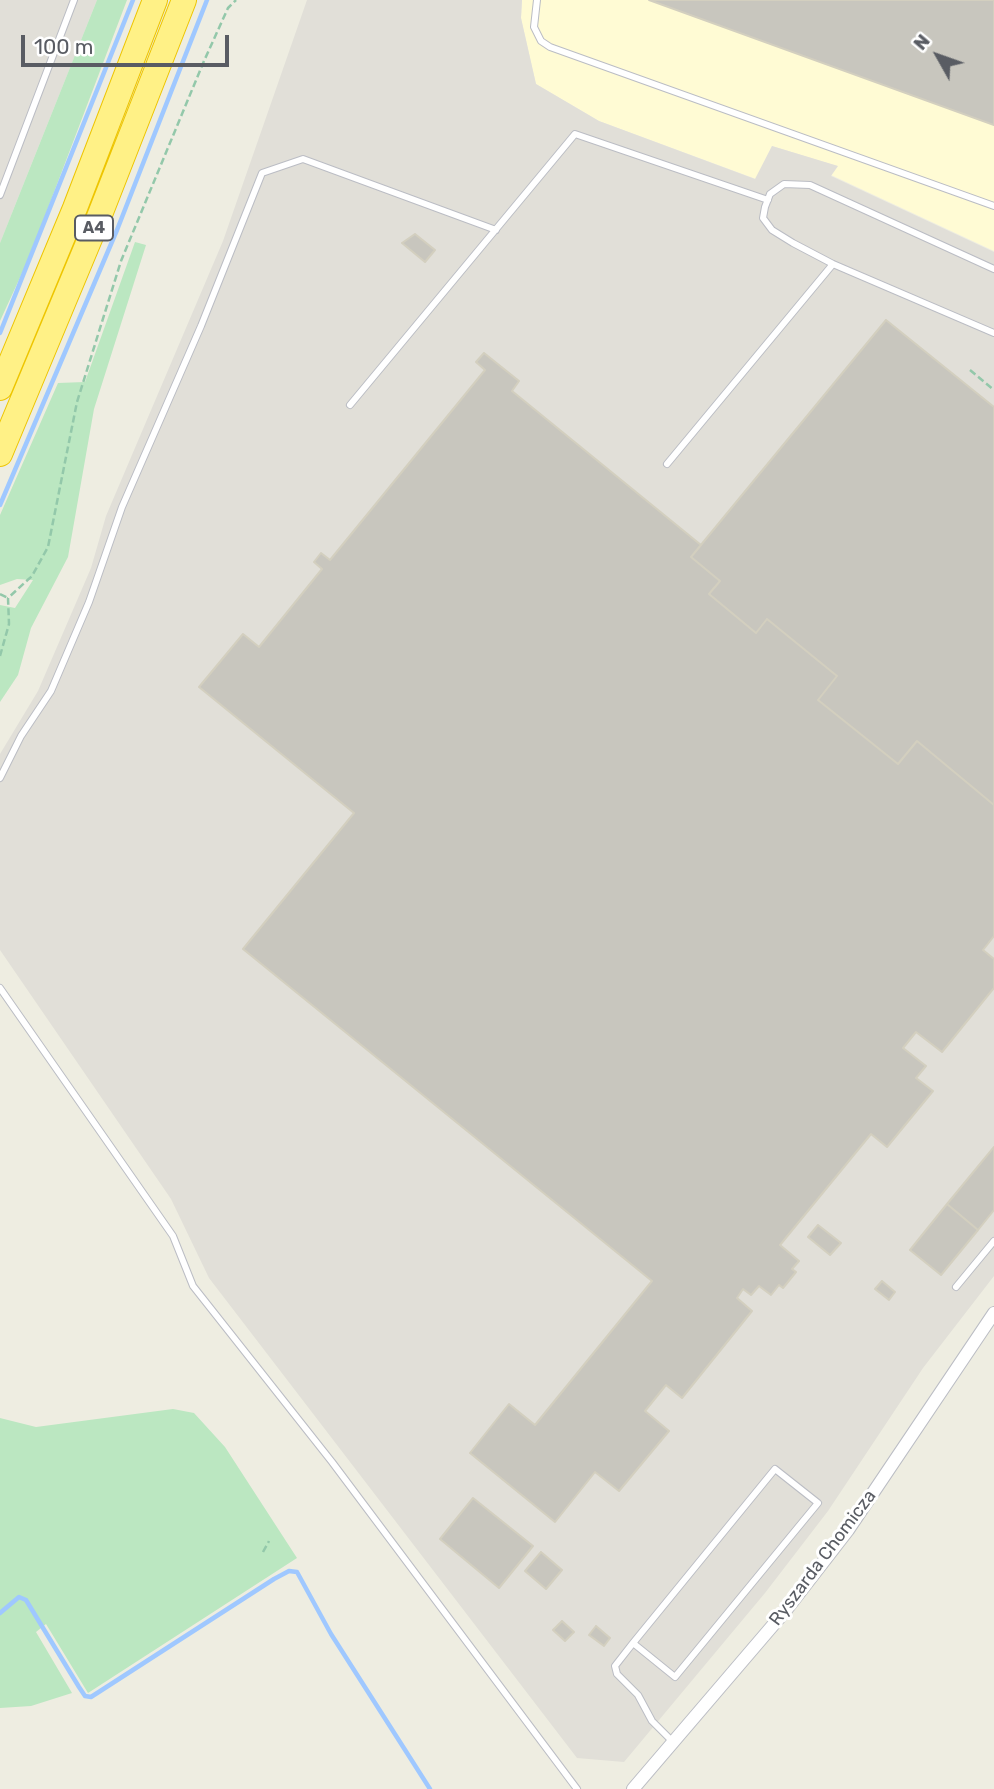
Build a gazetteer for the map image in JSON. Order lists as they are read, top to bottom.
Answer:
{
  "streets": {
    "highway": ["A4"],
    "street": ["Ryszarda Chomicza"]
  },
  "scale_bar": "100 m",
  "north": "top left"
}
